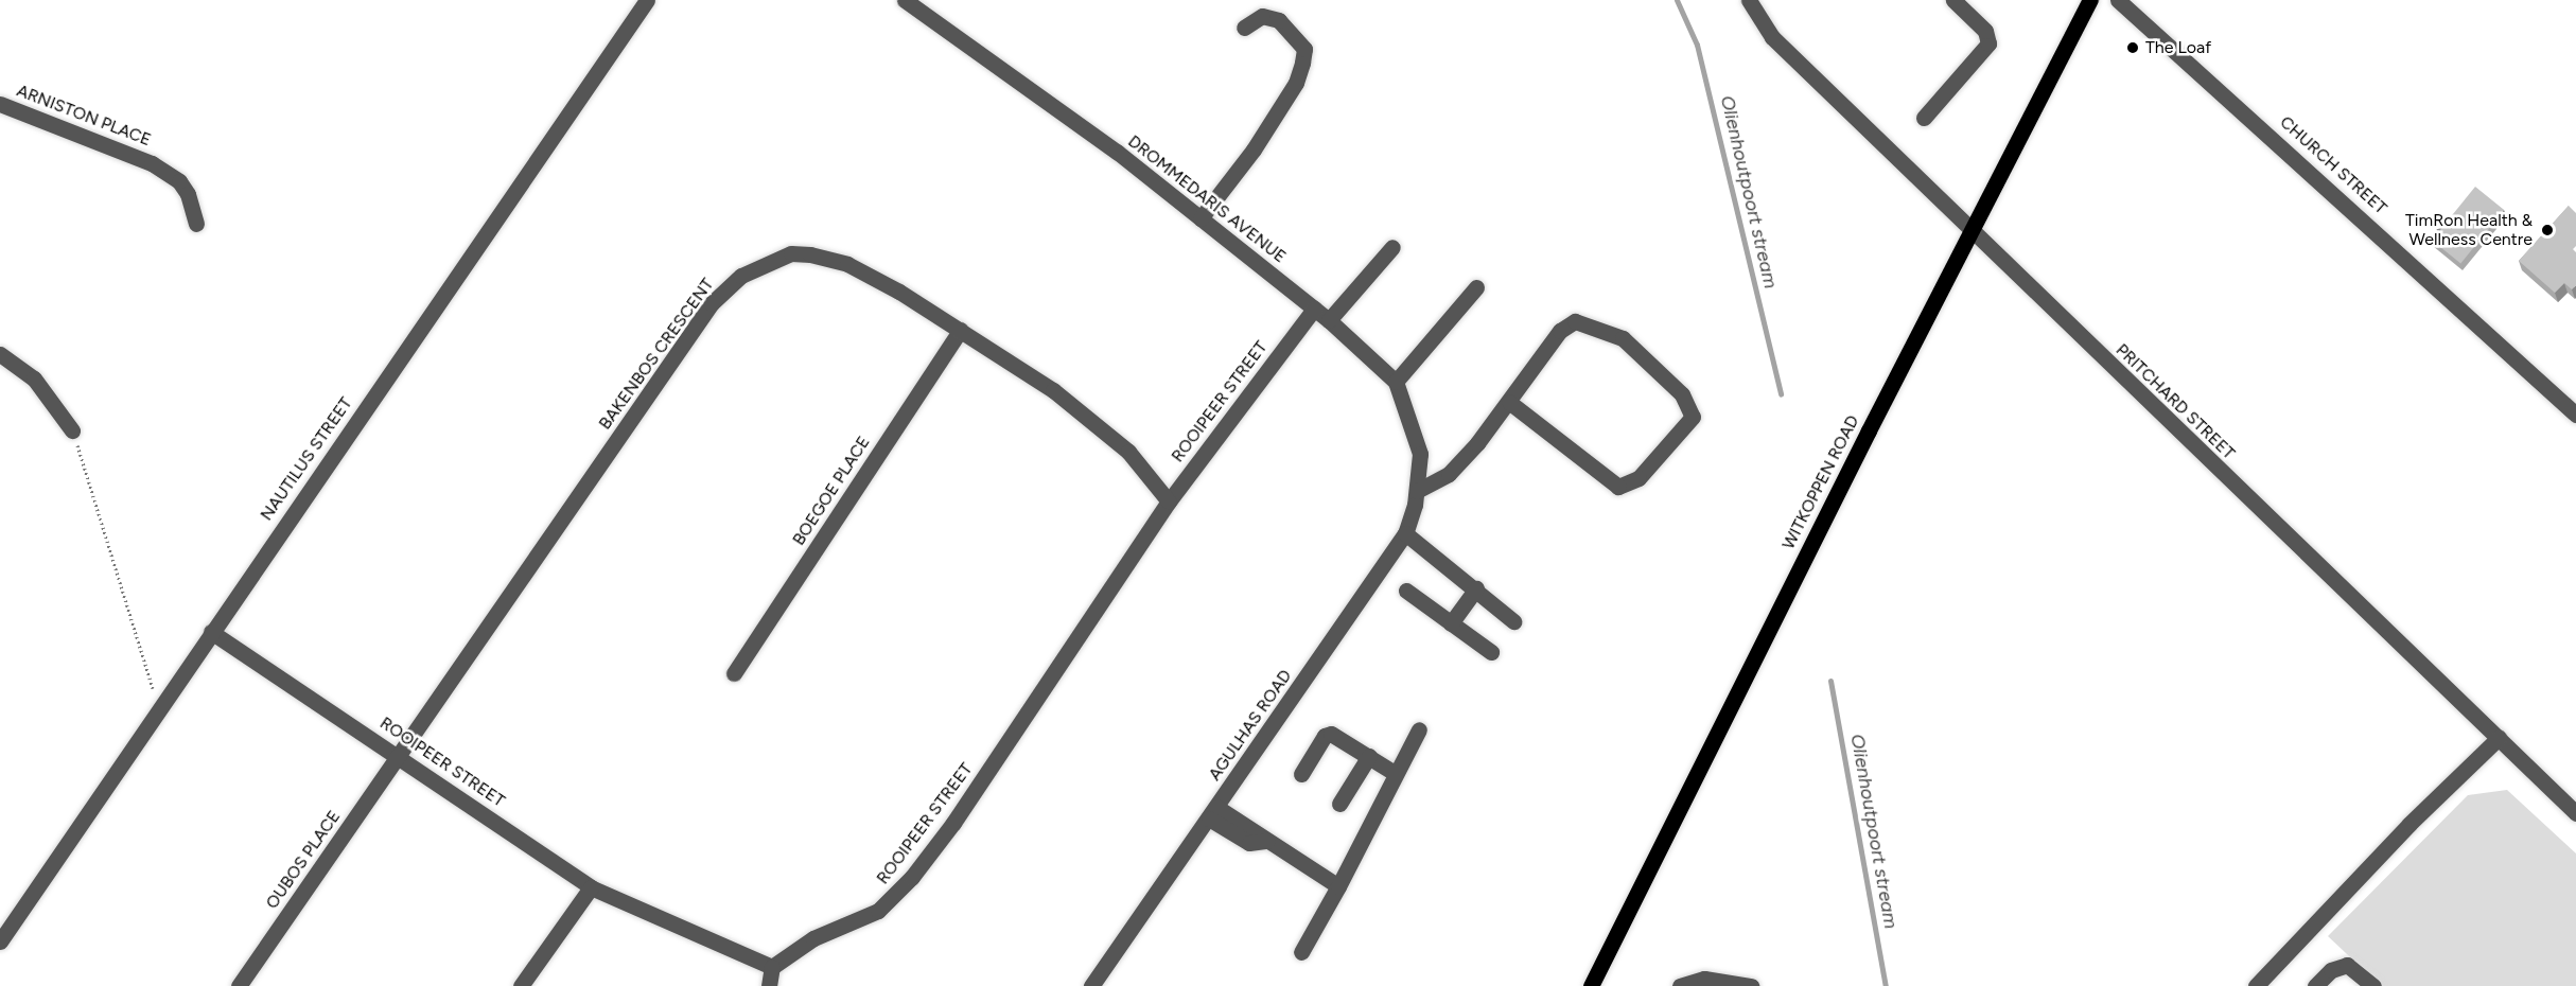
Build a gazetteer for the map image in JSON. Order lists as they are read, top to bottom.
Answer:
{
  "streets": {
    "main road": ["WITKOPPEN ROAD"],
    "street": [
      "ARNISTON PLACE",
      "CHURCH STREET",
      "DROMMEDARIS AVENUE",
      "BAKENBOS CRESCENT",
      "ROOIPEER STREET",
      "PRITCHARD STREET",
      "NAUTILUS STREET",
      "BOEGOE PLACE",
      "AGULHAS ROAD",
      "OUBOS PLACE"
    ]
  },
  "crossings": [
    ["DROMMEDARIS AVENUE", "ROOIPEER STREET"],
    ["DROMMEDARIS AVENUE", "AGULHAS ROAD"],
    ["BAKENBOS CRESCENT", "ROOIPEER STREET"],
    ["BAKENBOS CRESCENT", "BOEGOE PLACE"],
    ["BAKENBOS CRESCENT", "OUBOS PLACE"],
    ["ROOIPEER STREET", "NAUTILUS STREET"],
    ["ROOIPEER STREET", "OUBOS PLACE"],
    ["PRITCHARD STREET", "WITKOPPEN ROAD"]
  ],
  "water": ["Olienhoutpoort stream"],
  "places": ["The Loaf", "TimRon Health & Wellness Centre"]
}
